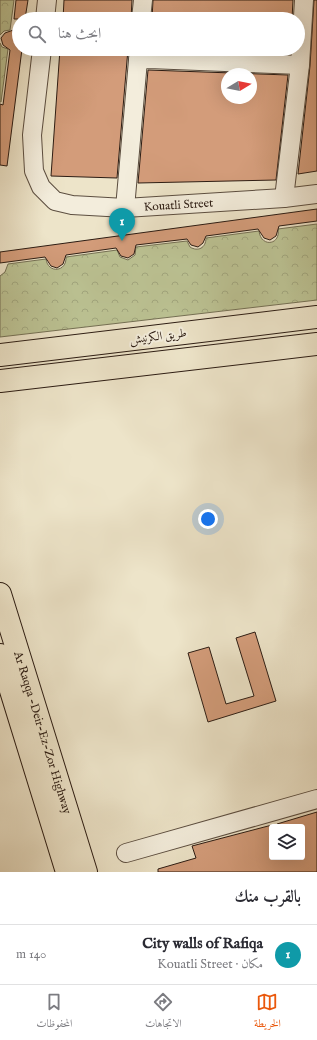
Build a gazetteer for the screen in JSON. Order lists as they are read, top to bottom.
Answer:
{
  "streets": {
    "main road": ["طريق الكرنيش", "Ar Raqqa -Deir-Ez-Zor Highway"],
    "street": ["Kouatli Street"]
  },
  "north": "right",
  "page": {
    "search": "ابحث هنا",
    "pins": "1",
    "heading": "بالقرب منك",
    "list": [
      {
        "mark": "1",
        "name": "City walls of Rafiqa",
        "note": "مكان · Kouatli Street",
        "value": "140 m"
      }
    ],
    "nav": ["الخريطة", "الاتجاهات", "المحفوظات"]
  }
}
